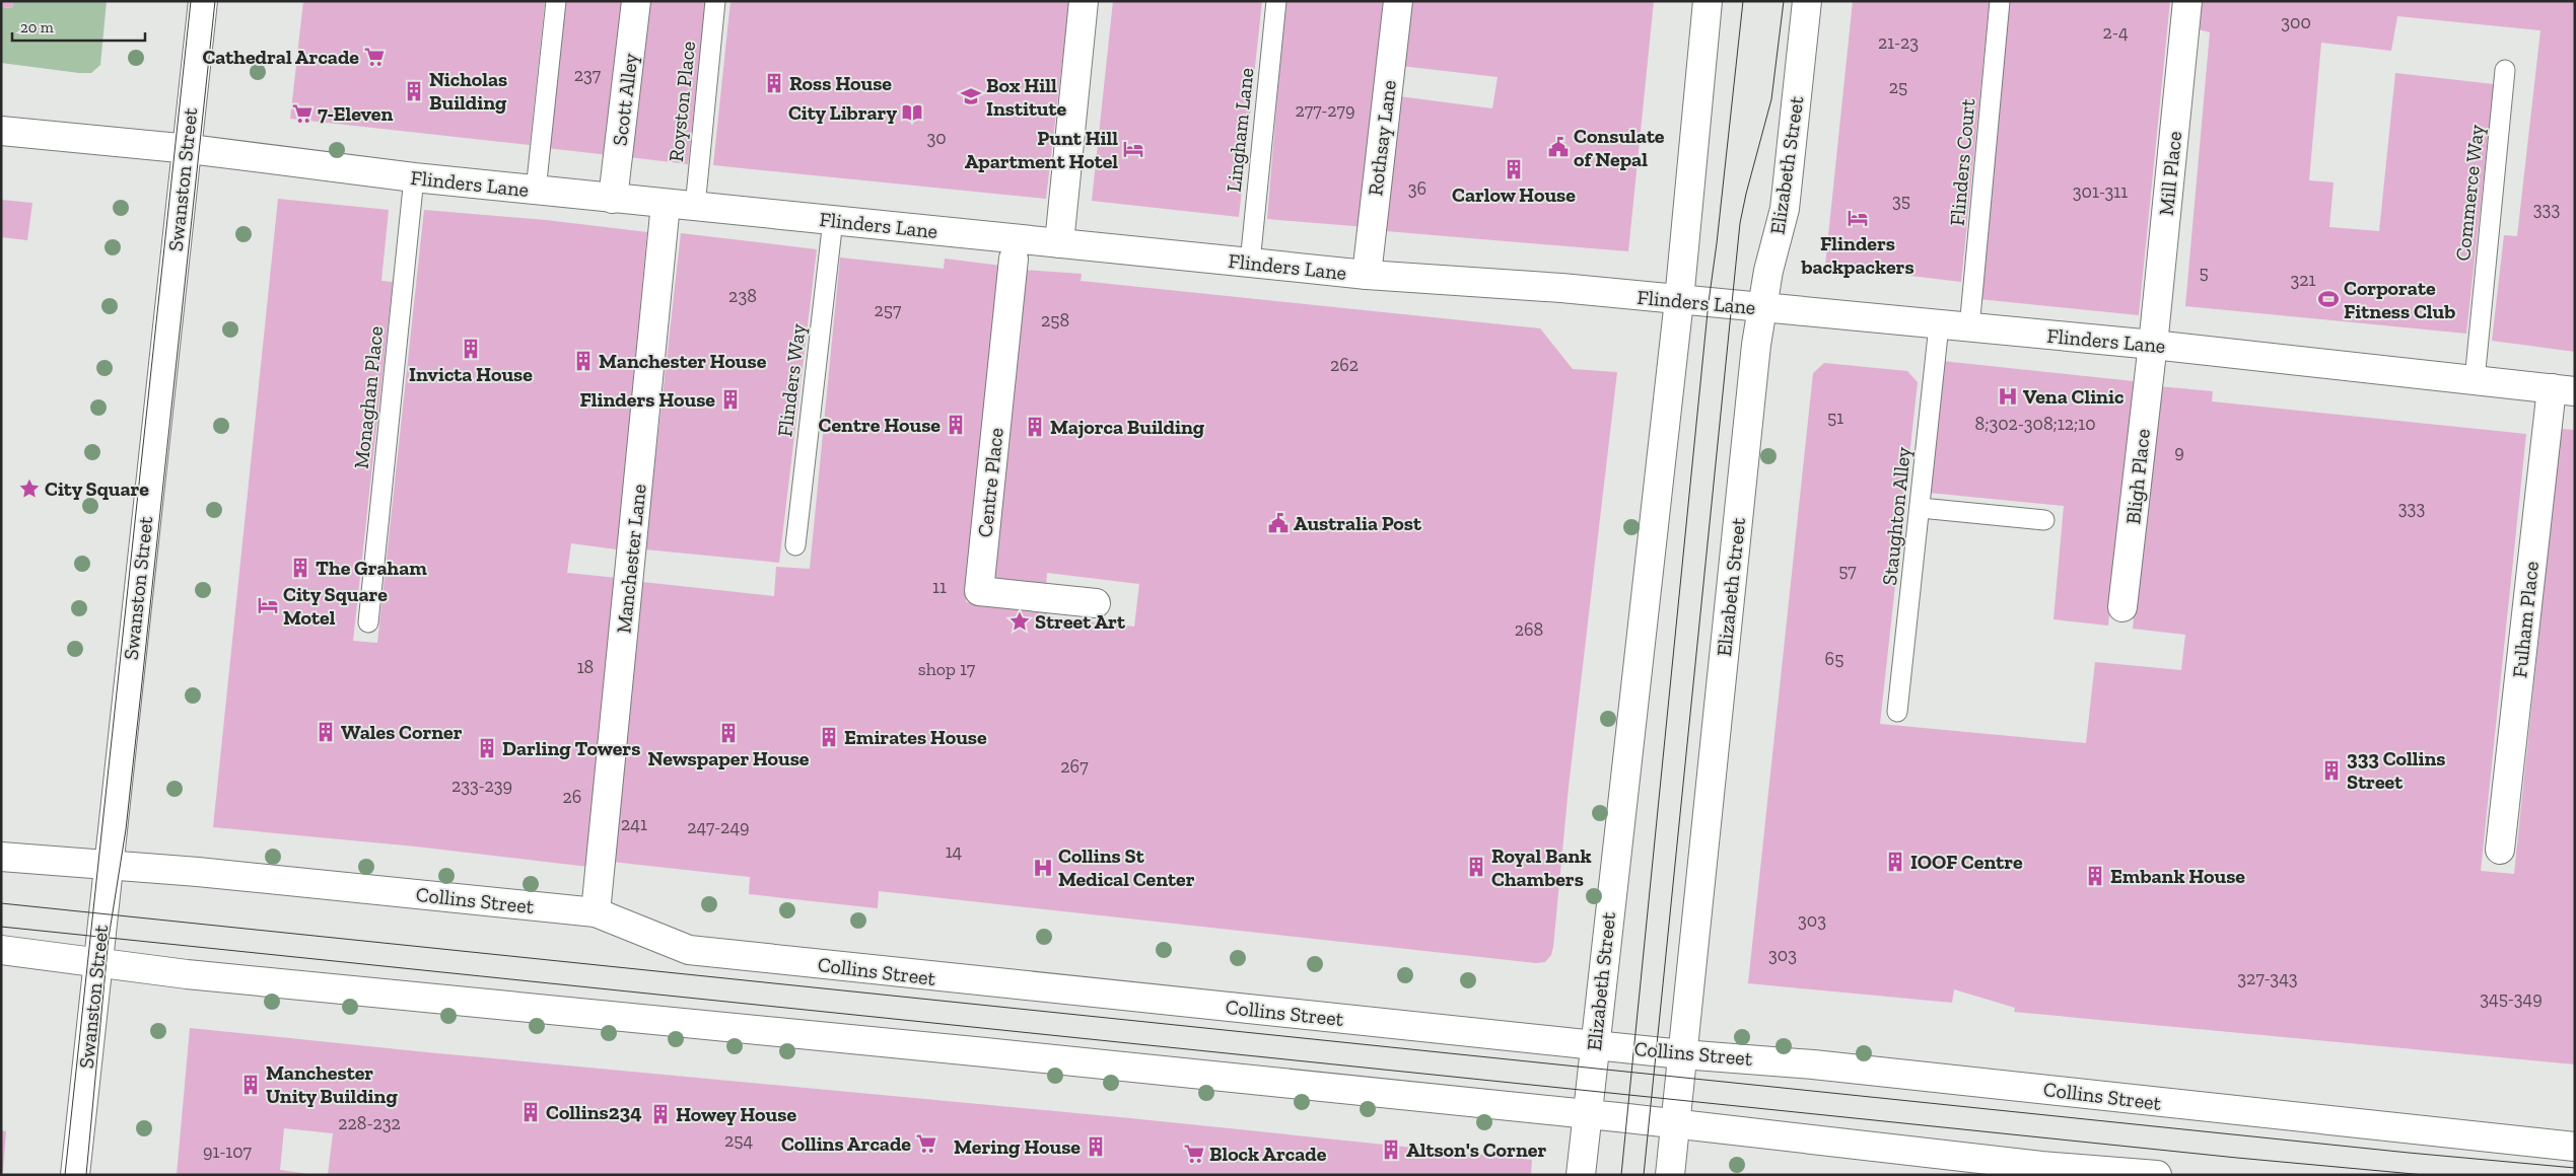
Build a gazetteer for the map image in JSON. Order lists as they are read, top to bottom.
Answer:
{
  "streets": {
    "street": [
      "Scott Alley",
      "Rothsay Lane",
      "Elizabeth Street",
      "Mill Place",
      "Swanston Street",
      "Flinders Lane",
      "Bligh Place",
      "Centre Place",
      "Manchester Lane",
      "Fulham Place",
      "Collins Street"
    ],
    "lane": [
      "Royston Place",
      "Lingham Lane",
      "Flinders Court",
      "Commerce Way",
      "Flinders Way",
      "Monaghan Place",
      "Staughton Alley"
    ]
  },
  "crossings": [
    ["Scott Alley", "Flinders Lane"],
    ["Royston Place", "Flinders Lane"],
    ["Lingham Lane", "Flinders Lane"],
    ["Rothsay Lane", "Flinders Lane"],
    ["Flinders Court", "Flinders Lane"],
    ["Elizabeth Street", "Flinders Lane"],
    ["Elizabeth Street", "Collins Street"],
    ["Mill Place", "Flinders Lane"],
    ["Mill Place", "Bligh Place"],
    ["Swanston Street", "Flinders Lane"],
    ["Swanston Street", "Collins Street"],
    ["Flinders Lane", "Commerce Way"],
    ["Flinders Lane", "Flinders Way"],
    ["Flinders Lane", "Monaghan Place"],
    ["Flinders Lane", "Bligh Place"],
    ["Flinders Lane", "Staughton Alley"],
    ["Flinders Lane", "Manchester Lane"],
    ["Flinders Lane", "Fulham Place"],
    ["Manchester Lane", "Collins Street"]
  ],
  "places": {
    "supermarket": [
      "Cathedral Arcade",
      "7-Eleven",
      "Collins Arcade",
      "Block Arcade"
    ],
    "building": [
      "Ross House",
      "Nicholas Building",
      "Carlow House",
      "Invicta House",
      "Manchester House",
      "Flinders House",
      "Centre House",
      "Majorca Building",
      "The Graham",
      "Wales Corner",
      "Newspaper House",
      "Emirates House",
      "Darling Towers",
      "333 Collins Street",
      "IOOF Centre",
      "Royal Bank Chambers",
      "Embank House",
      "Manchester Unity Building",
      "Collins234",
      "Howey House",
      "Mering House",
      "Altson's Corner"
    ],
    "school or university": ["Box Hill Institute"],
    "library": ["City Library"],
    "public building": ["Consulate of Nepal", "Australia Post"],
    "hotel": ["Punt Hill Apartment Hotel", "Flinders backpackers", "City Square Motel"],
    "sports": ["Corporate Fitness Club"],
    "hospital": ["Vena Clinic", "Collins St Medical Center"],
    "place": ["City Square", "Street Art"]
  },
  "house_numbers": [
    "300",
    "2-4",
    "21-23",
    "237",
    "25",
    "277-279",
    "30",
    "36",
    "301-311",
    "35",
    "333",
    "5",
    "321",
    "238",
    "257",
    "258",
    "262",
    "51",
    "8;302-308;12;10",
    "9",
    "333",
    "57",
    "11",
    "268",
    "65",
    "18",
    "shop 17",
    "267",
    "233-239",
    "26",
    "241",
    "247-249",
    "14",
    "303",
    "303",
    "327-343",
    "345-349",
    "228-232",
    "254",
    "91-107"
  ],
  "scale_bar": "20 m"
}
